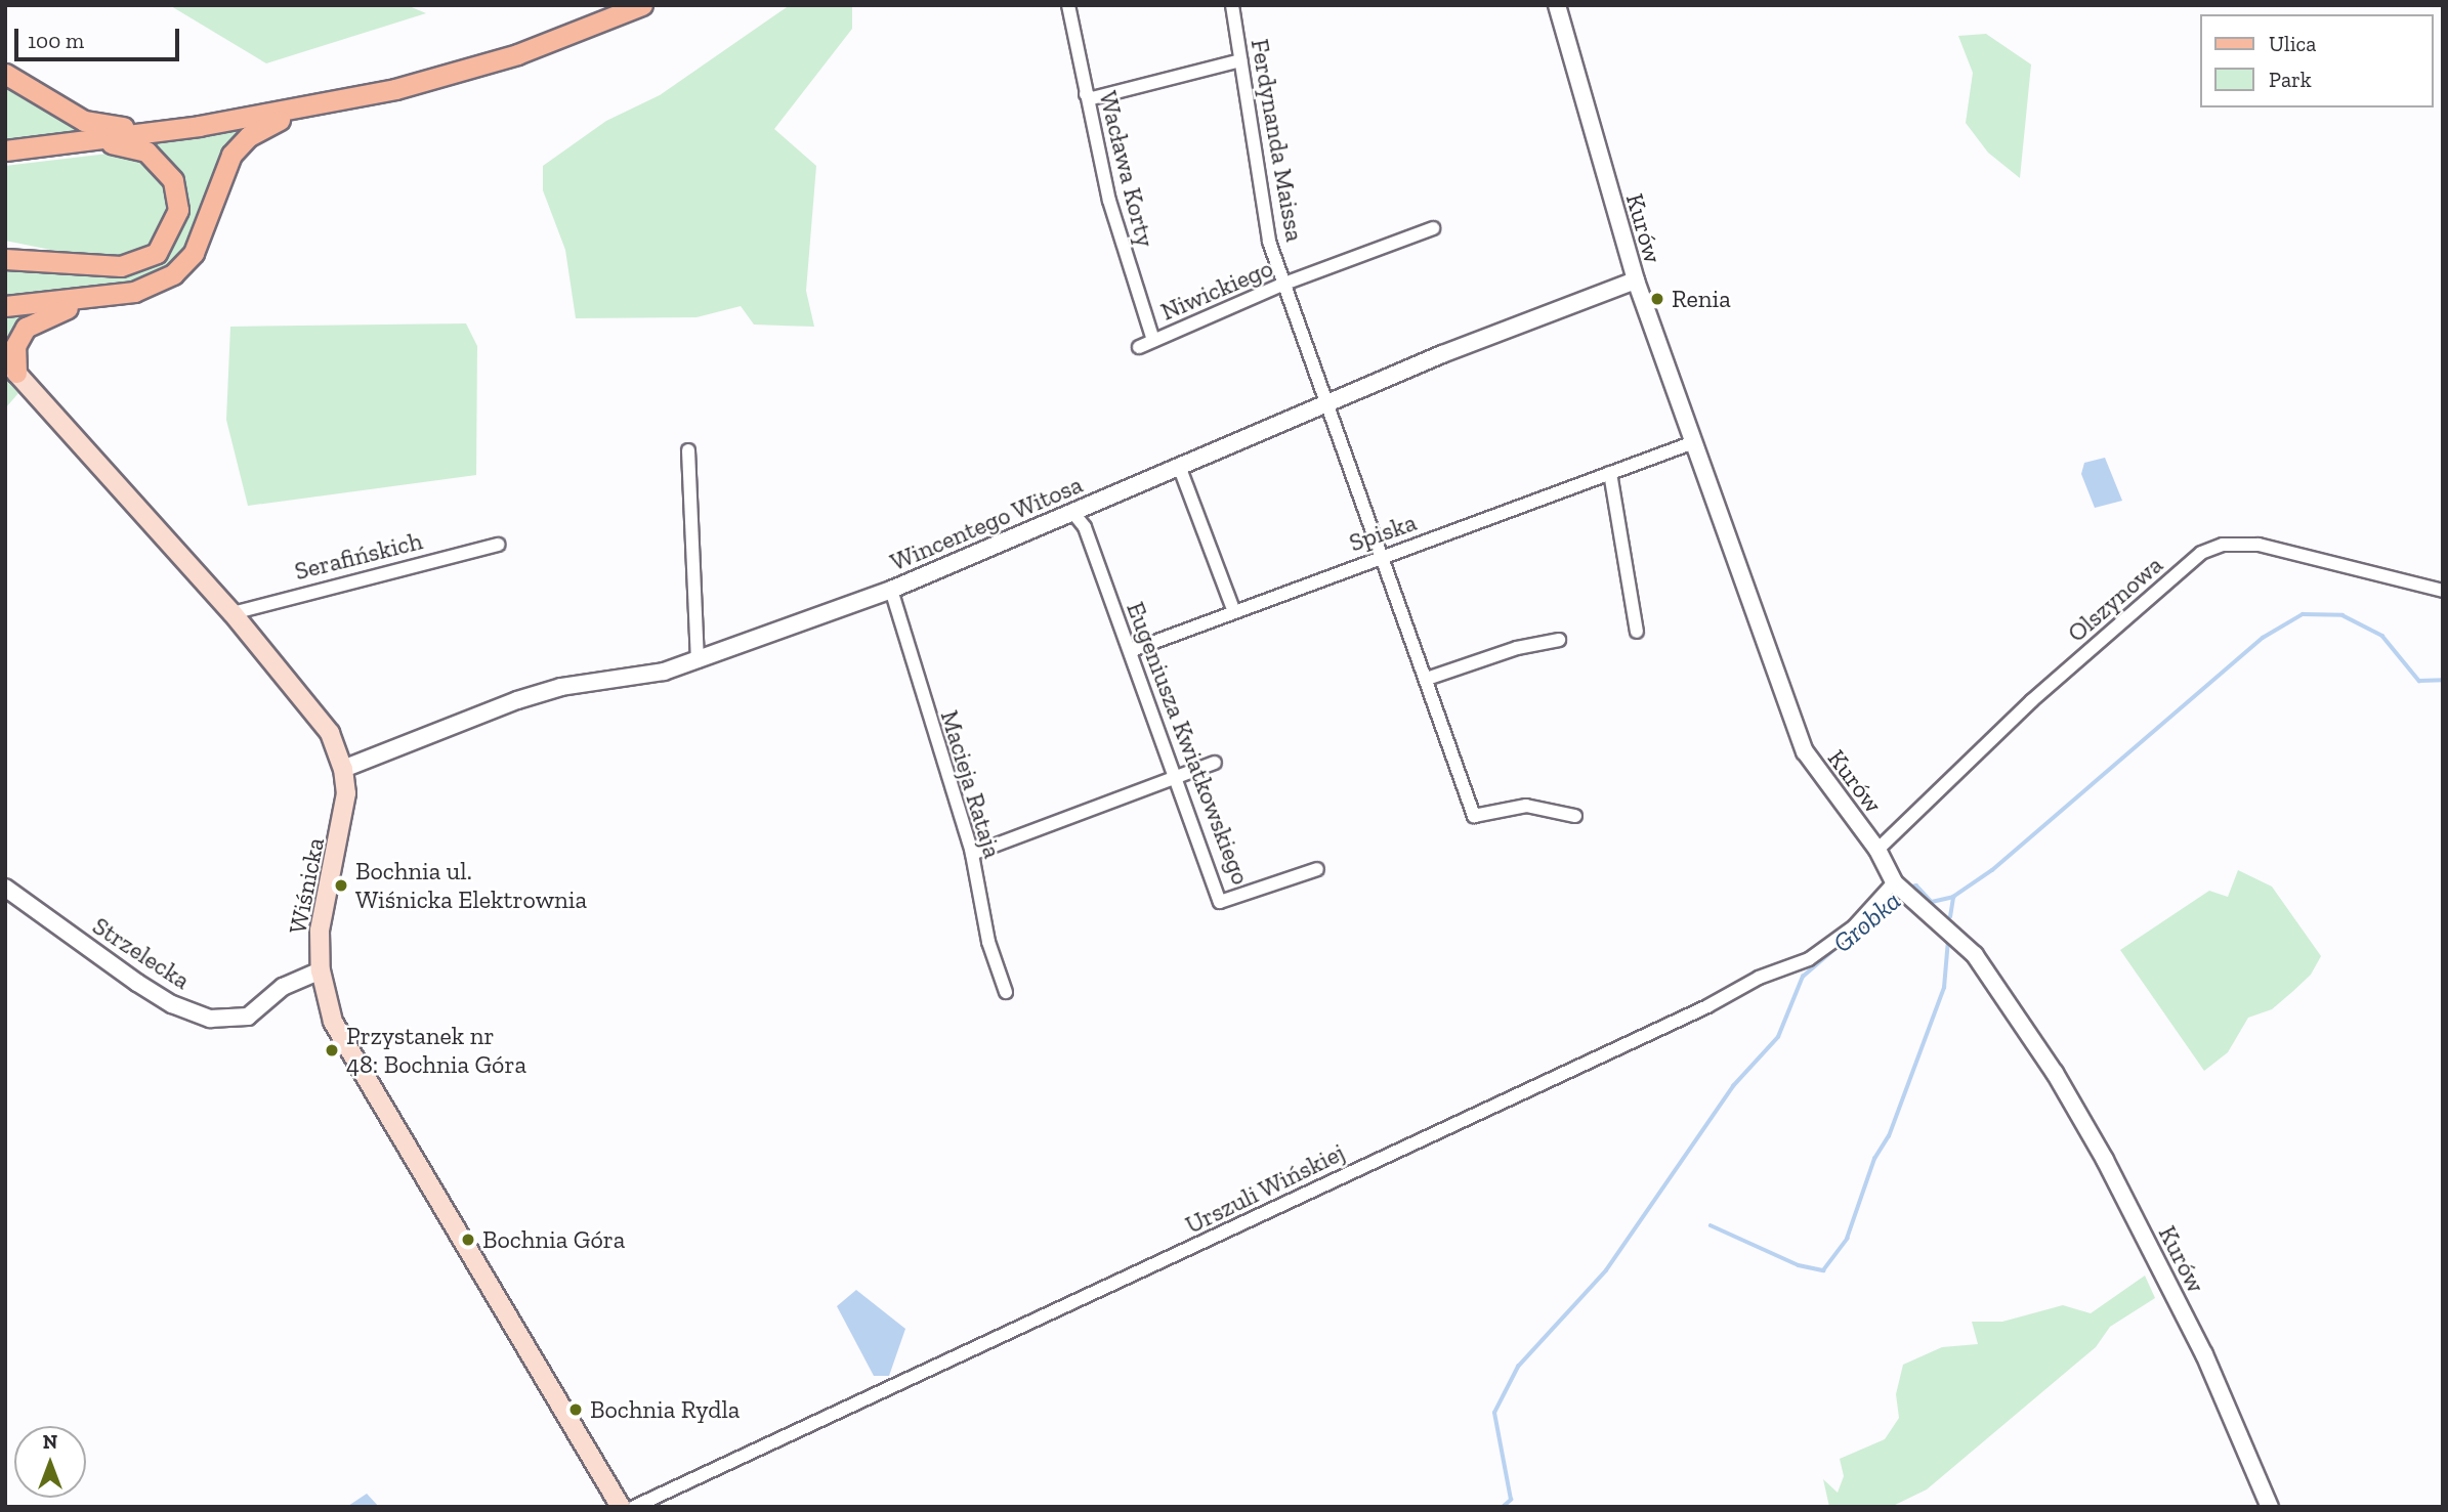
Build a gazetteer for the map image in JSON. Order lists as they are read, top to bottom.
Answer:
{
  "streets": {
    "main road": ["Wiśnicka"],
    "street": [
      "Ferdynanda Maissa",
      "Wacława Korty",
      "Kurów",
      "Niwickiego",
      "Wincentego Witosa",
      "Spiska",
      "Serafińskich",
      "Olszynowa",
      "Eugeniusza Kwiatkowskiego",
      "Macieja Rataja",
      "Strzelecka",
      "Urszuli Wińskiej"
    ]
  },
  "crossings": [
    ["Ferdynanda Maissa", "Niwickiego"],
    ["Ferdynanda Maissa", "Wincentego Witosa"],
    ["Ferdynanda Maissa", "Spiska"],
    ["Wacława Korty", "Niwickiego"],
    ["Kurów", "Wincentego Witosa"],
    ["Kurów", "Spiska"],
    ["Kurów", "Olszynowa"],
    ["Kurów", "Urszuli Wińskiej"],
    ["Wincentego Witosa", "Eugeniusza Kwiatkowskiego"],
    ["Wincentego Witosa", "Macieja Rataja"],
    ["Wincentego Witosa", "Wiśnicka"],
    ["Spiska", "Eugeniusza Kwiatkowskiego"],
    ["Serafińskich", "Wiśnicka"],
    ["Wiśnicka", "Strzelecka"]
  ],
  "water": ["Grobka"],
  "places": [
    "Renia",
    "Bochnia ul. Wiśnicka Elektrownia",
    "Przystanek nr 48: Bochnia Góra",
    "Bochnia Góra",
    "Bochnia Rydla"
  ],
  "legend": ["Ulica", "Park"],
  "scale_bar": "100 m",
  "north": "top"
}
